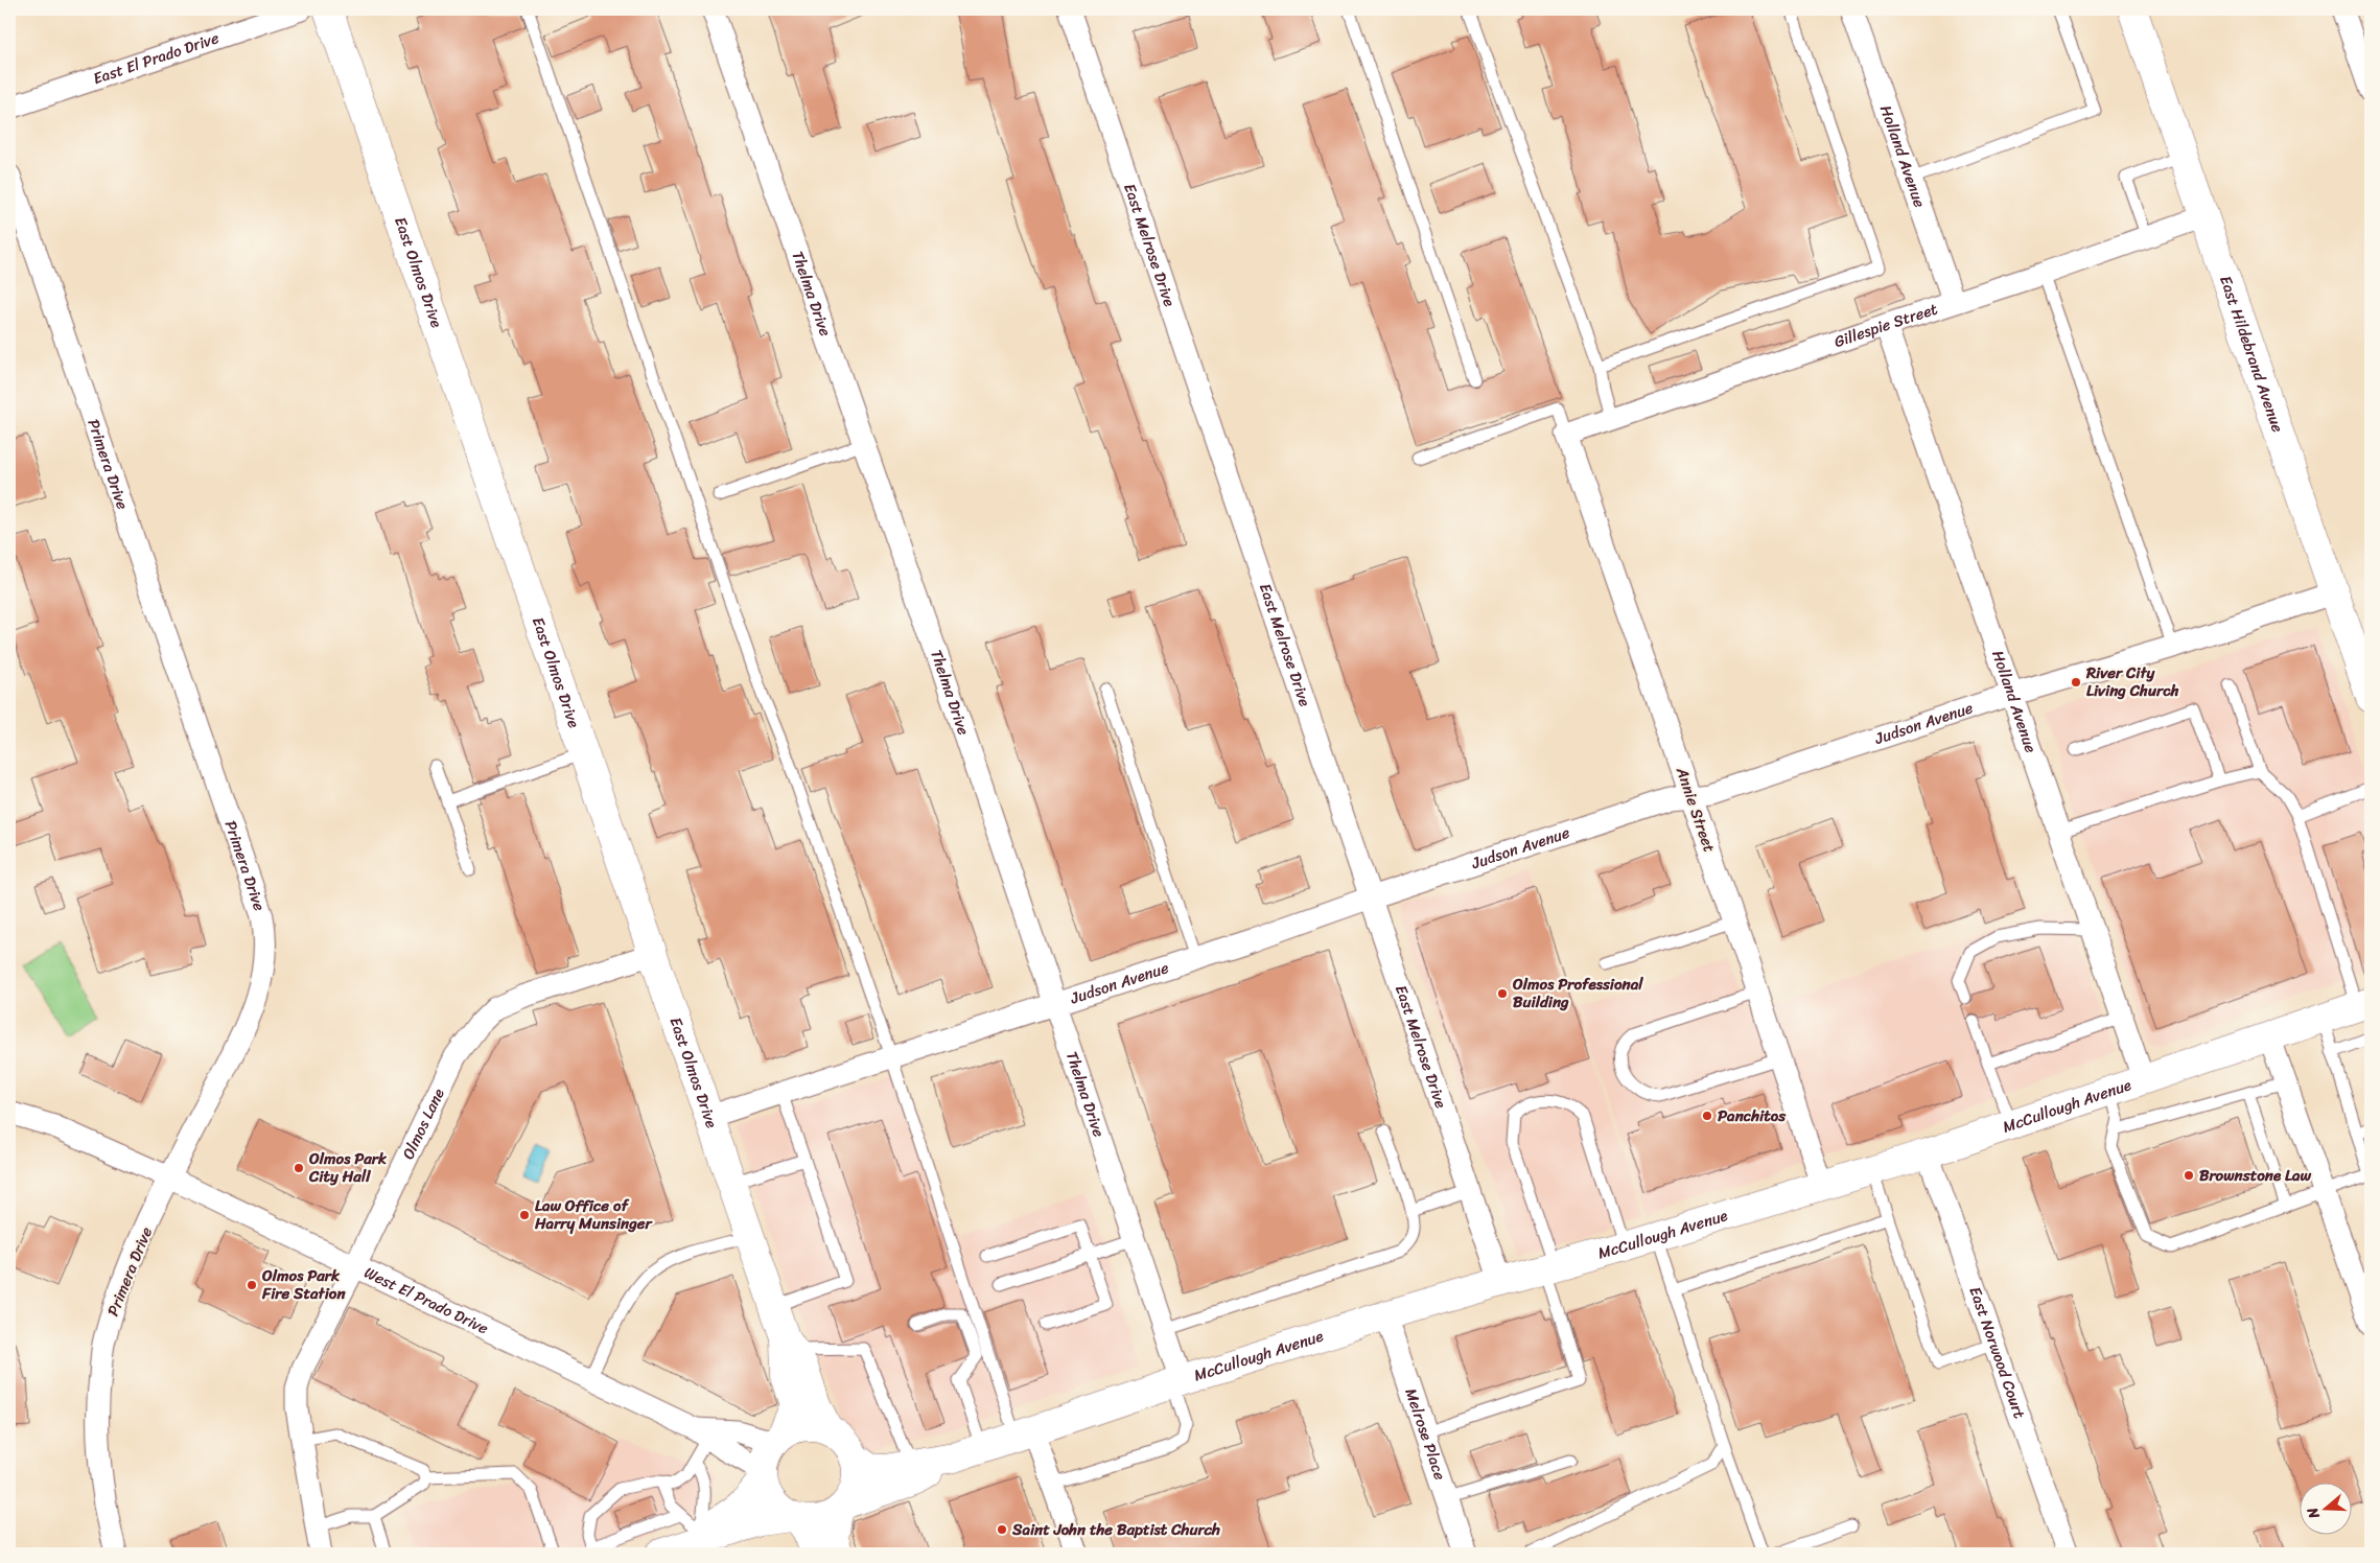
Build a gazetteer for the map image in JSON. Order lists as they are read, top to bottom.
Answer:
{
  "streets": {
    "main road": ["East Olmos Drive", "East Hildebrand Avenue", "McCullough Avenue"],
    "street": [
      "East El Prado Drive",
      "Holland Avenue",
      "East Melrose Drive",
      "Thelma Drive",
      "Gillespie Street",
      "Primera Drive",
      "Judson Avenue",
      "Annie Street",
      "Olmos Lane",
      "West El Prado Drive",
      "East Norwood Court",
      "Melrose Place"
    ]
  },
  "crossings": [
    ["Holland Avenue", "Gillespie Street"],
    ["Holland Avenue", "Judson Avenue"],
    ["Holland Avenue", "McCullough Avenue"],
    ["East Melrose Drive", "Judson Avenue"],
    ["East Melrose Drive", "McCullough Avenue"],
    ["East Olmos Drive", "Judson Avenue"],
    ["East Olmos Drive", "McCullough Avenue"],
    ["East Olmos Drive", "Olmos Lane"],
    ["East Olmos Drive", "West El Prado Drive"],
    ["Thelma Drive", "Judson Avenue"],
    ["Thelma Drive", "McCullough Avenue"],
    ["Gillespie Street", "East Hildebrand Avenue"],
    ["Gillespie Street", "Annie Street"],
    ["East Hildebrand Avenue", "Judson Avenue"],
    ["Primera Drive", "West El Prado Drive"],
    ["Judson Avenue", "Annie Street"],
    ["Annie Street", "McCullough Avenue"],
    ["McCullough Avenue", "West El Prado Drive"],
    ["McCullough Avenue", "East Norwood Court"],
    ["McCullough Avenue", "Melrose Place"],
    ["Olmos Lane", "West El Prado Drive"]
  ],
  "places": [
    "River City Living Church",
    "Olmos Professional Building",
    "Panchitos",
    "Olmos Park City Hall",
    "Brownstone Law",
    "Law Office of Harry Munsinger",
    "Olmos Park Fire Station",
    "Saint John the Baptist Church"
  ],
  "north": "left"
}
